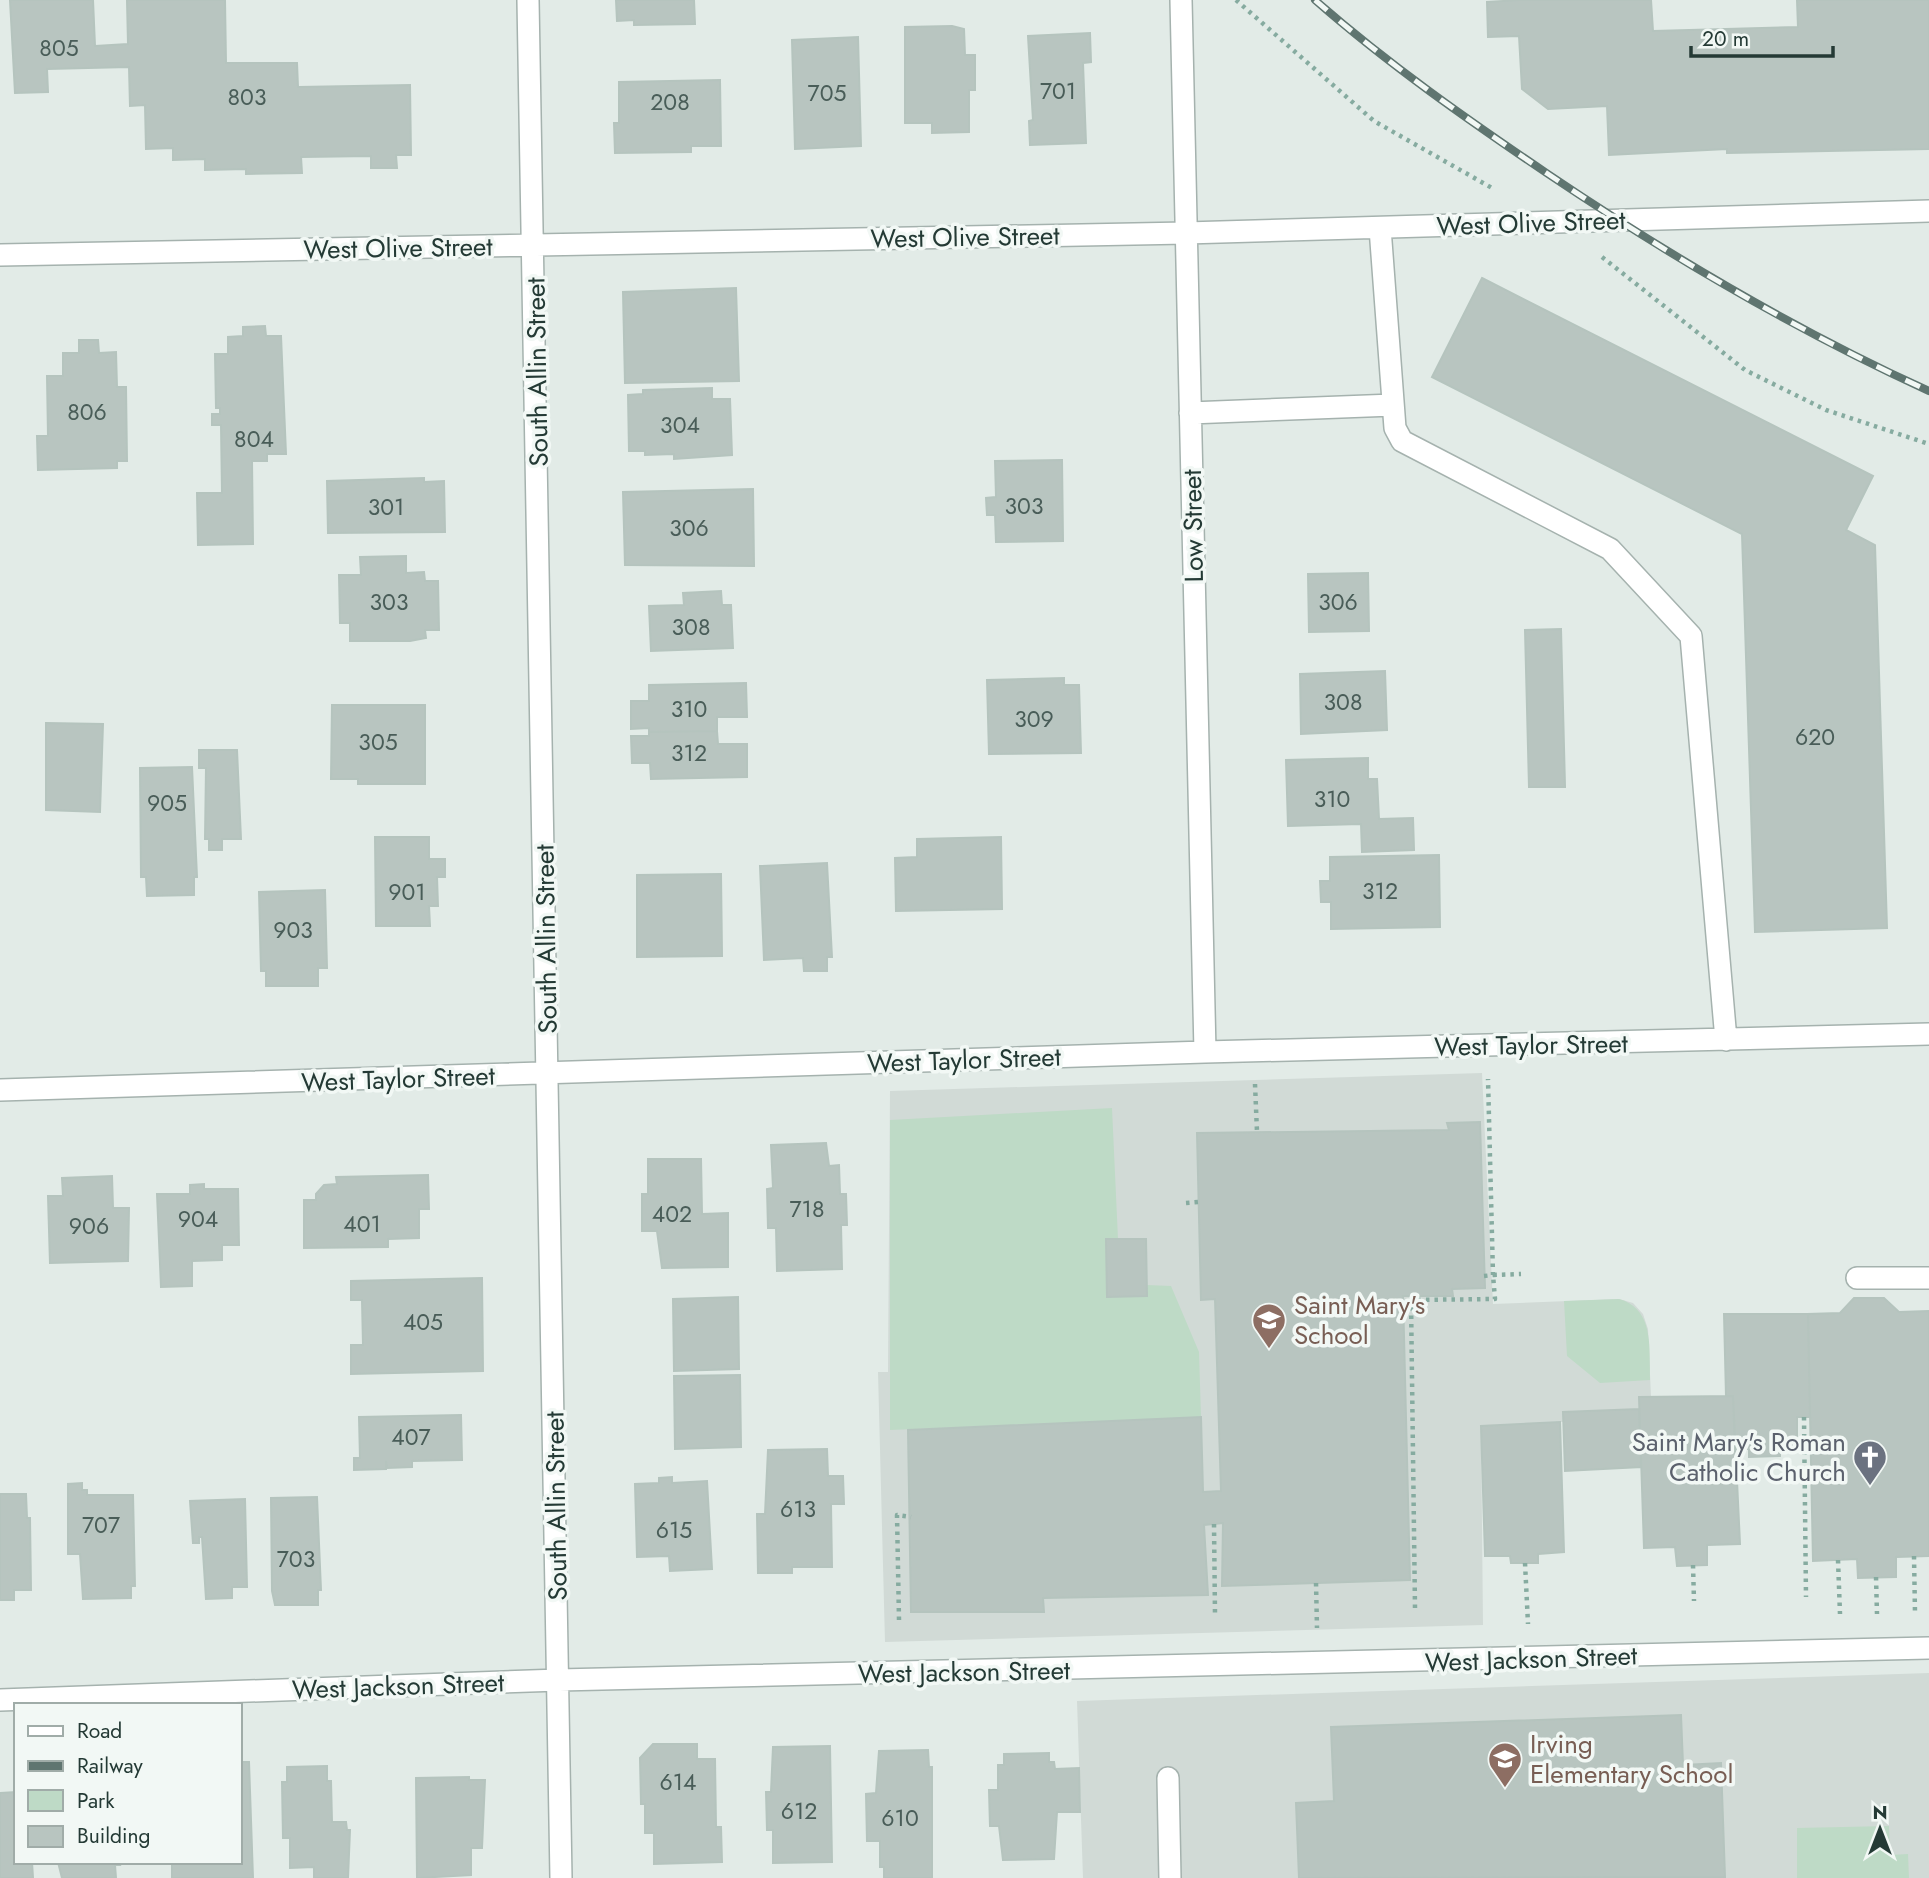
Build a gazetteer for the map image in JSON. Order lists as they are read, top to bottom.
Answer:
{
  "streets": {
    "street": [
      "West Olive Street",
      "South Allin Street",
      "Low Street",
      "West Taylor Street",
      "West Jackson Street"
    ]
  },
  "crossings": [
    ["West Olive Street", "South Allin Street"],
    ["West Olive Street", "Low Street"],
    ["South Allin Street", "West Taylor Street"],
    ["South Allin Street", "West Jackson Street"],
    ["Low Street", "West Taylor Street"]
  ],
  "places": {
    "school or university": ["Saint Mary's School", "Irving Elementary School"],
    "church": ["Saint Mary's Roman Catholic Church"]
  },
  "house_numbers": [
    "805",
    "701",
    "705",
    "803",
    "208",
    "806",
    "304",
    "804",
    "303",
    "301",
    "306",
    "303",
    "306",
    "308",
    "308",
    "310",
    "309",
    "620",
    "305",
    "312",
    "310",
    "905",
    "312",
    "901",
    "903",
    "718",
    "402",
    "904",
    "401",
    "906",
    "405",
    "407",
    "613",
    "707",
    "615",
    "703",
    "614",
    "612",
    "610"
  ],
  "legend": [
    "Road",
    "Railway",
    "Park",
    "Building"
  ],
  "scale_bar": "20 m",
  "north": "top"
}
